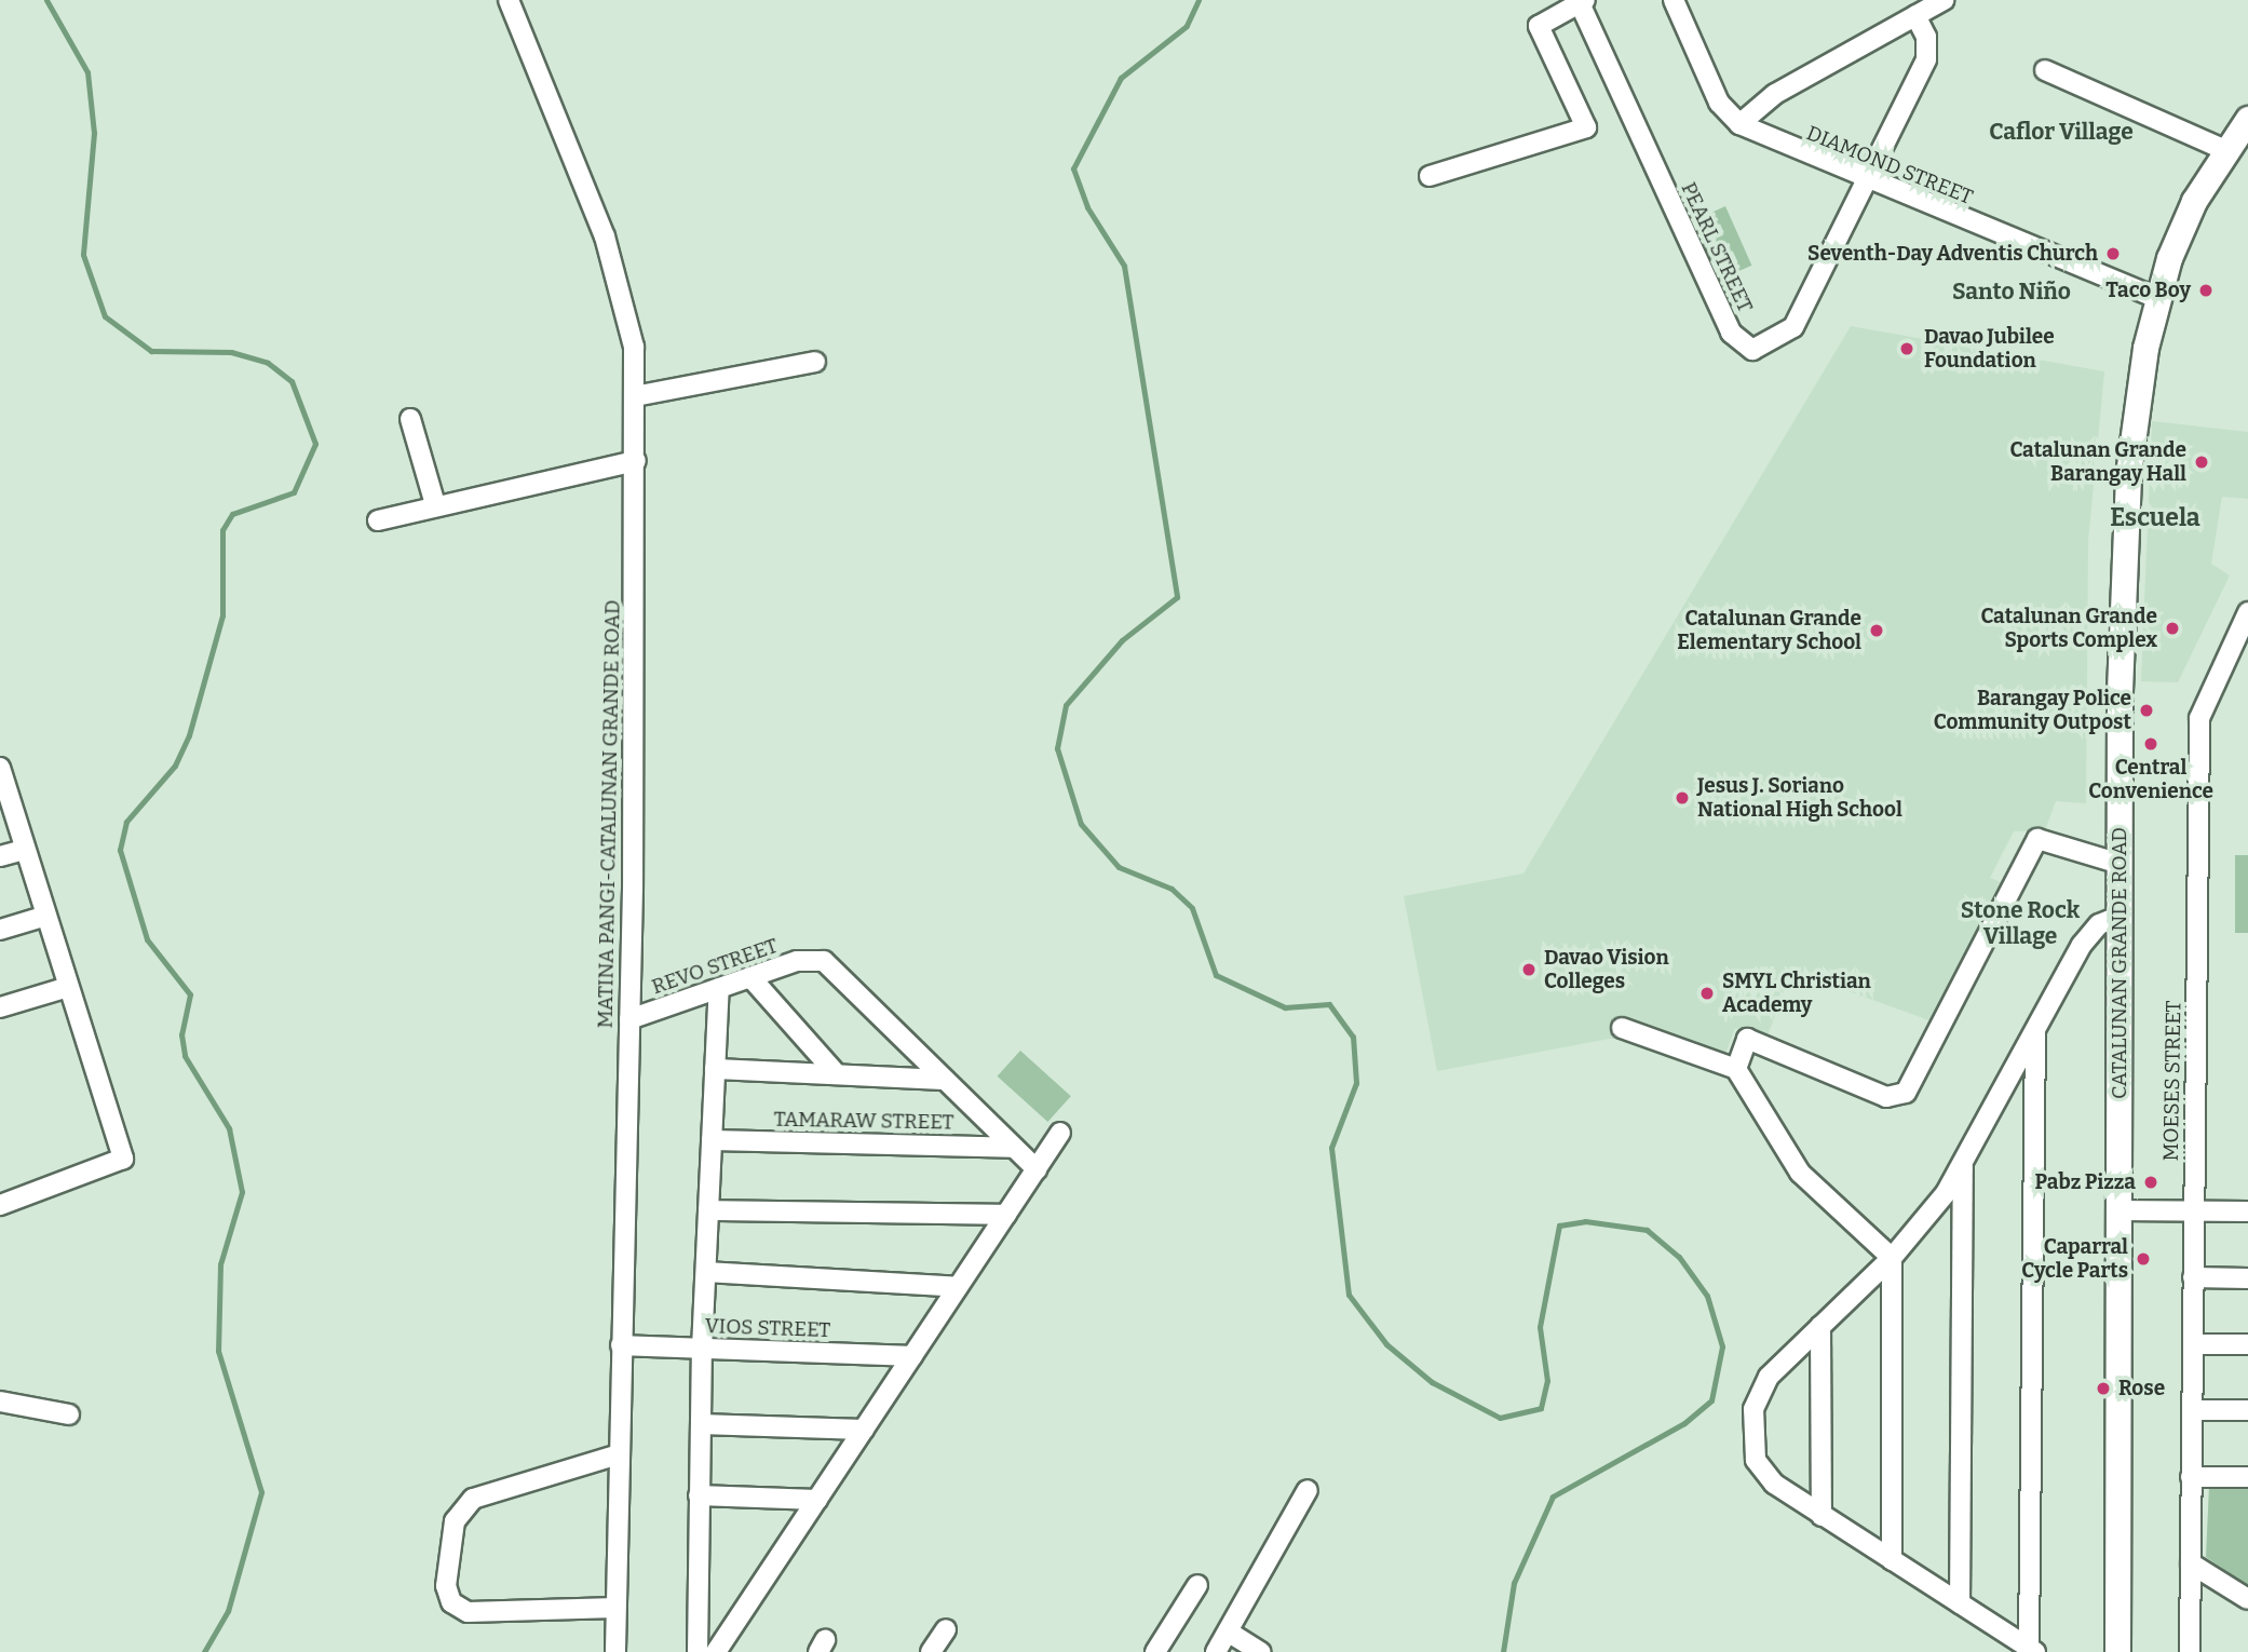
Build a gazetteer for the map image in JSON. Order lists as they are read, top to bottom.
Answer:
{
  "streets": {
    "main road": ["CATALUNAN GRANDE ROAD"],
    "street": [
      "DIAMOND STREET",
      "PEARL STREET",
      "MATINA PANGI-CATALUNAN GRANDE ROAD",
      "REVO STREET",
      "MOESES STREET",
      "TAMARAW STREET",
      "VIOS STREET"
    ]
  },
  "crossings": [
    ["DIAMOND STREET", "PEARL STREET"],
    ["DIAMOND STREET", "CATALUNAN GRANDE ROAD"],
    ["MATINA PANGI-CATALUNAN GRANDE ROAD", "REVO STREET"],
    ["MATINA PANGI-CATALUNAN GRANDE ROAD", "VIOS STREET"]
  ],
  "districts": [
    "Caflor Village",
    "Santo Niño",
    "Escuela",
    "Stone Rock Village"
  ],
  "places": [
    "Seventh-Day Adventis Church",
    "Taco Boy",
    "Davao Jubilee Foundation",
    "Catalunan Grande Barangay Hall",
    "Catalunan Grande Sports Complex",
    "Catalunan Grande Elementary School",
    "Barangay Police Community Outpost",
    "Central Convenience",
    "Jesus J. Soriano National High School",
    "Davao Vision Colleges",
    "SMYL Christian Academy",
    "Pabz Pizza",
    "Caparral Cycle Parts",
    "Rose"
  ]
}
